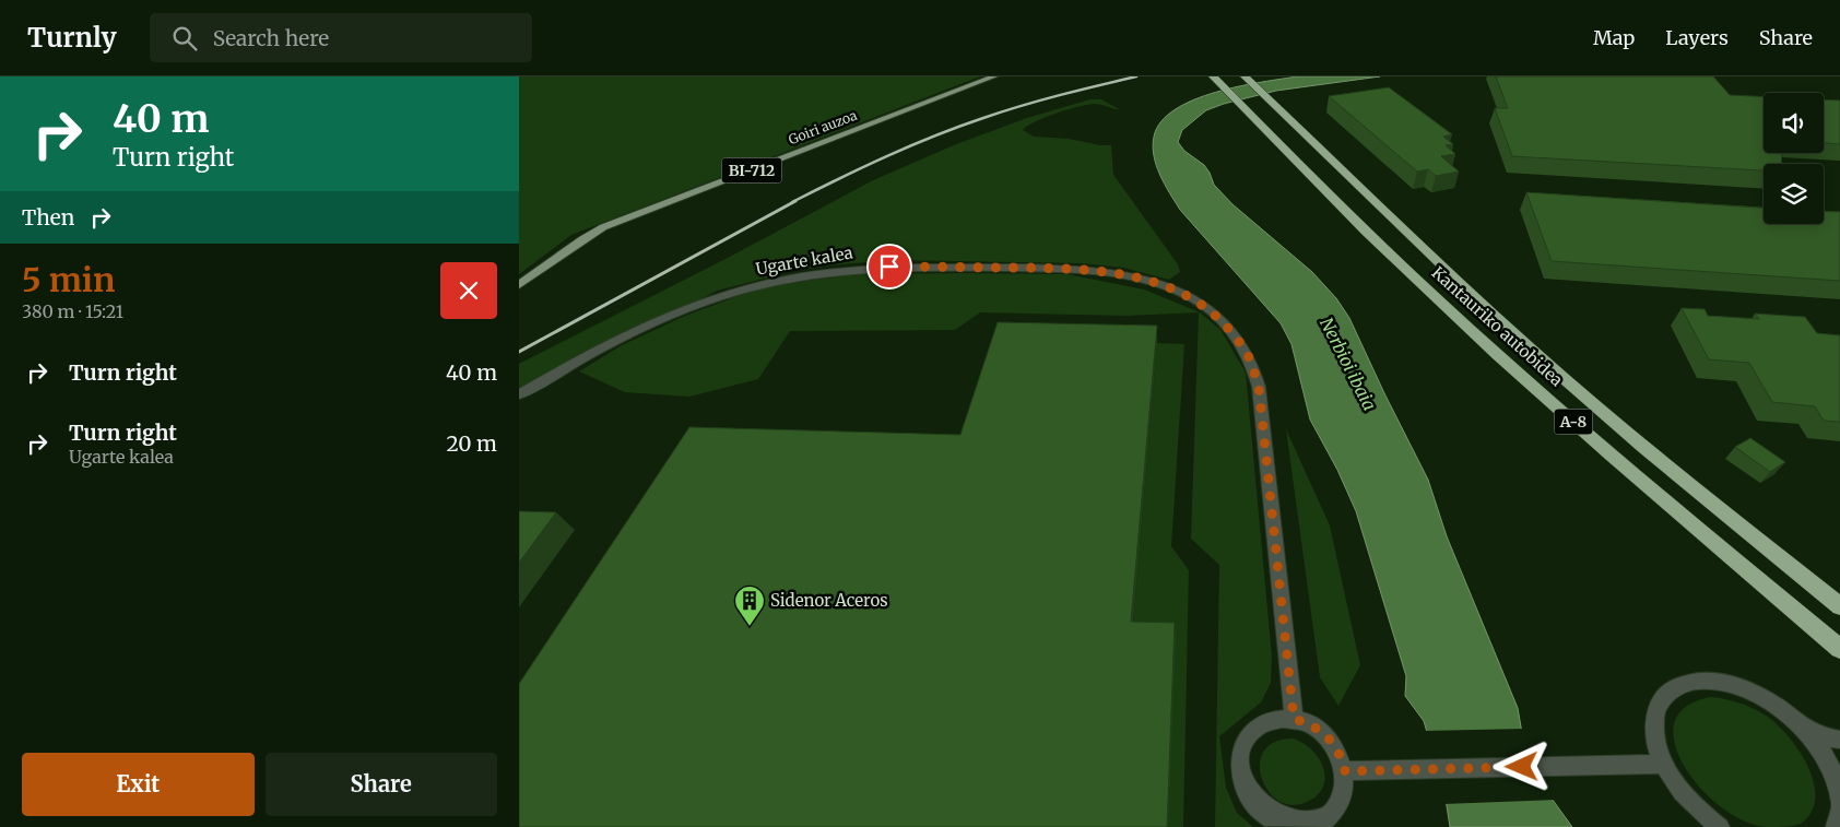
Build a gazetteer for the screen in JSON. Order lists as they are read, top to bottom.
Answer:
{
  "streets": {
    "highway": ["Kantauriko autobidea", "A-8"],
    "main road": ["Goiri auzoa", "BI-712"],
    "street": ["Ugarte kalea"]
  },
  "water": ["Nerbioi ibaia"],
  "places": {
    "building": ["Sidenor Aceros"]
  },
  "page": {
    "header": "Turnly",
    "search": "Search here",
    "nav": ["Map", "Layers", "Share"],
    "turn": ["40 m", "Turn right"],
    "then": "Then",
    "heading": ["5 min", "380 m · 15:21"],
    "list": [
      {
        "name": "Turn right",
        "value": "40 m"
      },
      {
        "name": "Turn right",
        "note": "Ugarte kalea",
        "value": "20 m"
      }
    ],
    "buttons": ["Exit", "Share"]
  }
}
